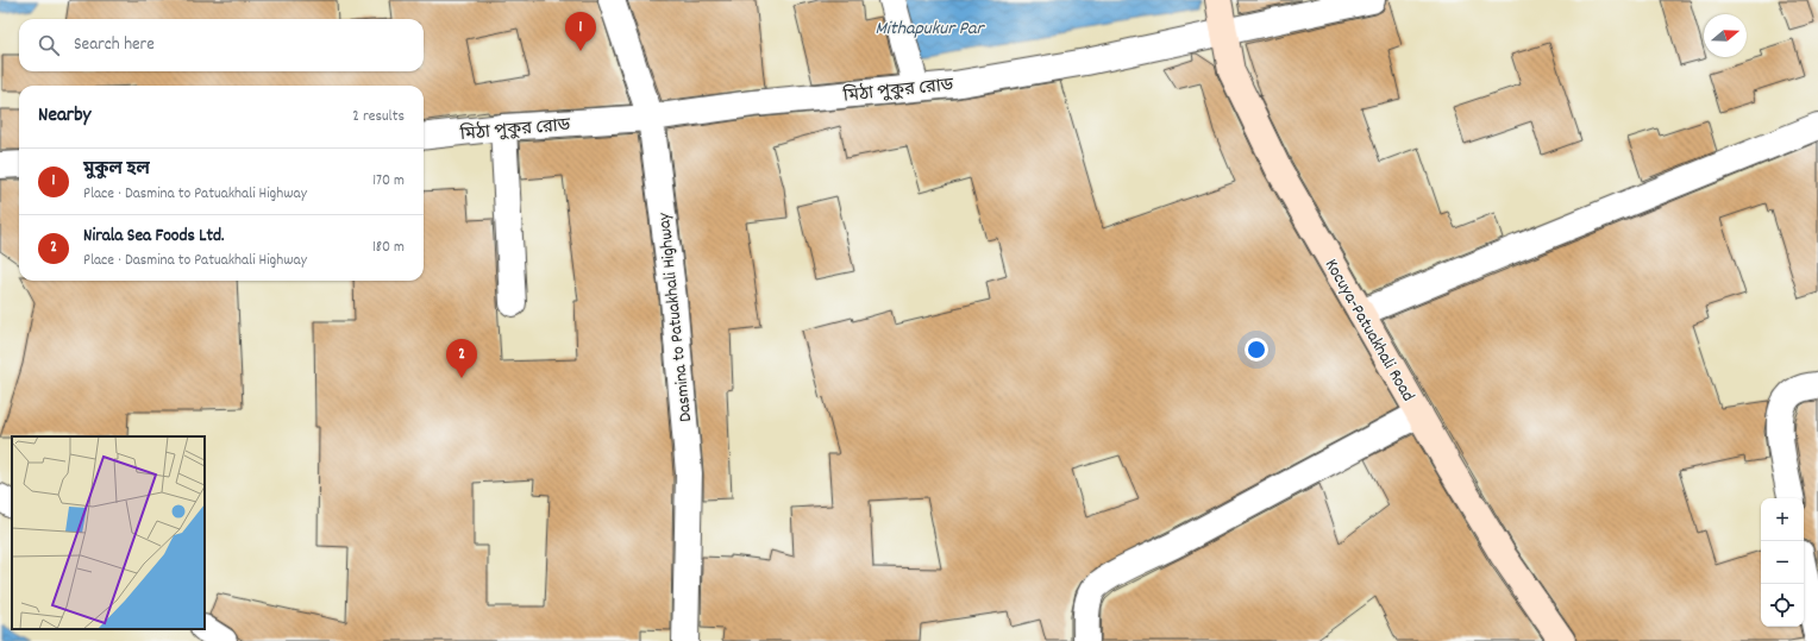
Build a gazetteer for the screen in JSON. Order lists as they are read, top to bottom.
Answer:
{
  "streets": {
    "main road": ["Kocuya-Patuakhali Road"],
    "street": ["মিঠা পুকুর রোড", "Dasmina to Patuakhali Highway"]
  },
  "crossings": [
    ["মিঠা পুকুর রোড", "Dasmina to Patuakhali Highway"],
    ["মিঠা পুকুর রোড", "Kocuya-Patuakhali Road"]
  ],
  "water": ["Mithapukur Par"],
  "north": "right",
  "page": {
    "pins": ["1", "2"],
    "search": "Search here",
    "heading": ["Nearby", "2 results"],
    "list": [
      {
        "mark": "1",
        "name": "মুকুল হল",
        "note": "Place · Dasmina to Patuakhali Highway",
        "value": "170 m"
      },
      {
        "mark": "2",
        "name": "Nirala Sea Foods Ltd.",
        "note": "Place · Dasmina to Patuakhali Highway",
        "value": "180 m"
      }
    ],
    "map_buttons": ["+", "−"]
  }
}
